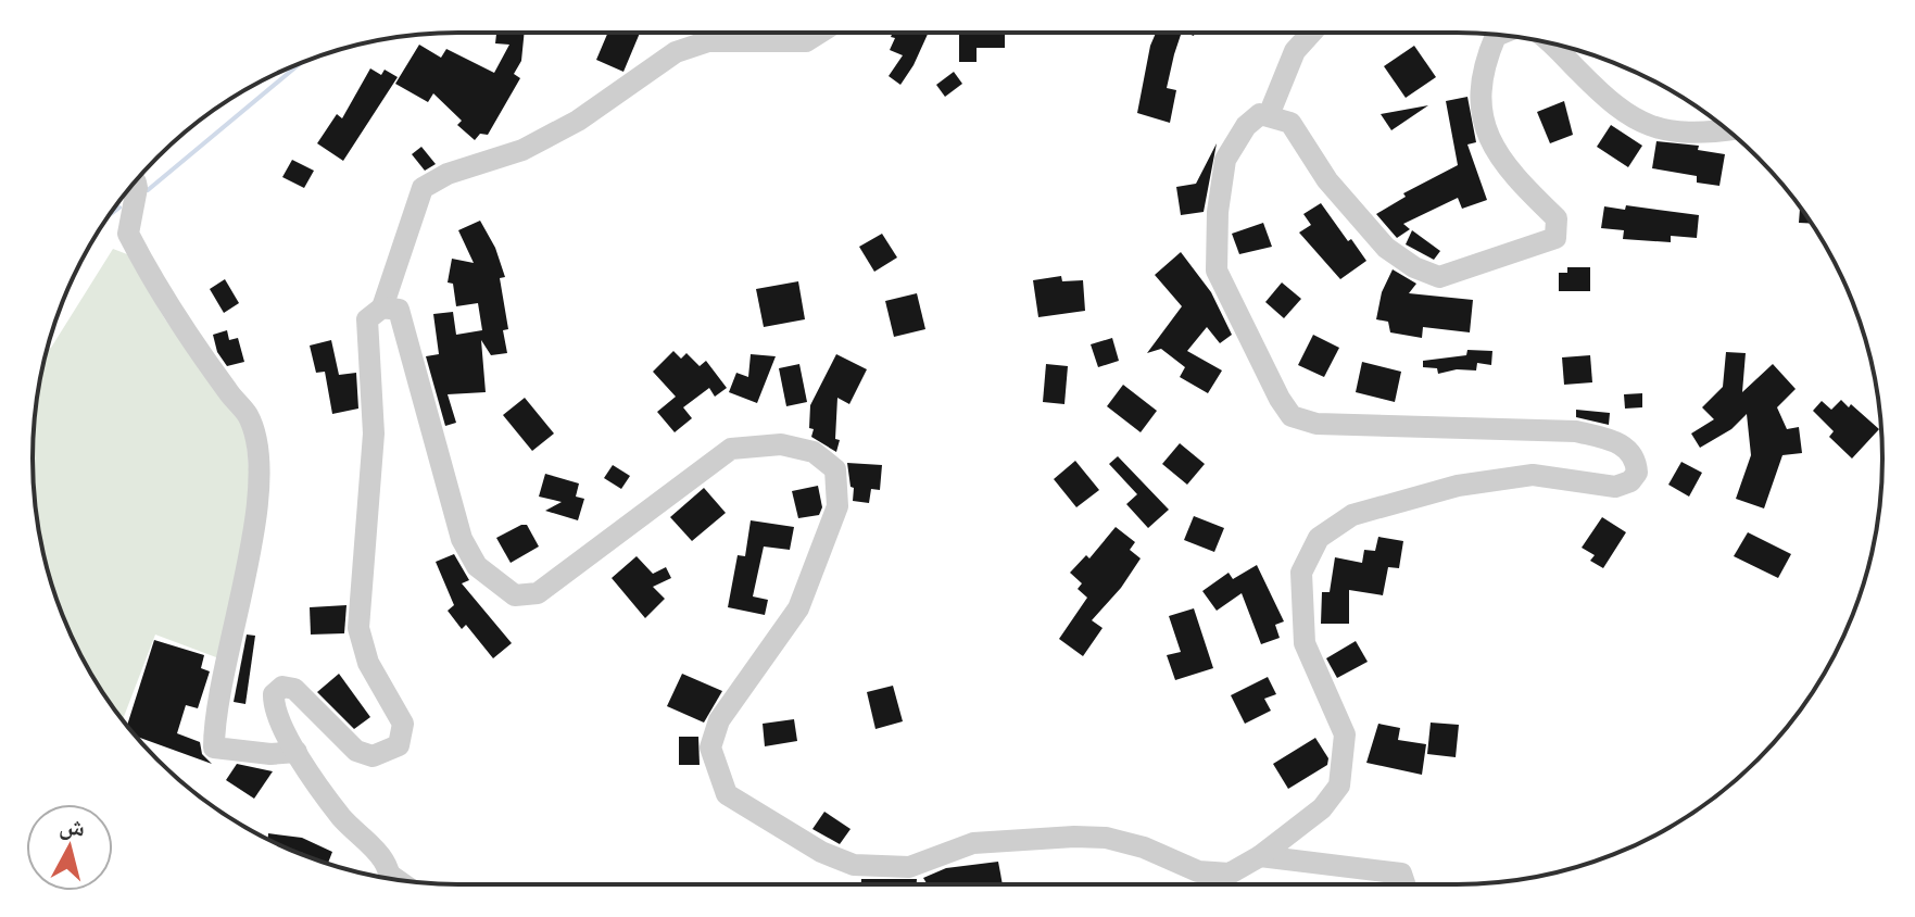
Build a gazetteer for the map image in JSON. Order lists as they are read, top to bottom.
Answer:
{
  "north": "top"
}
